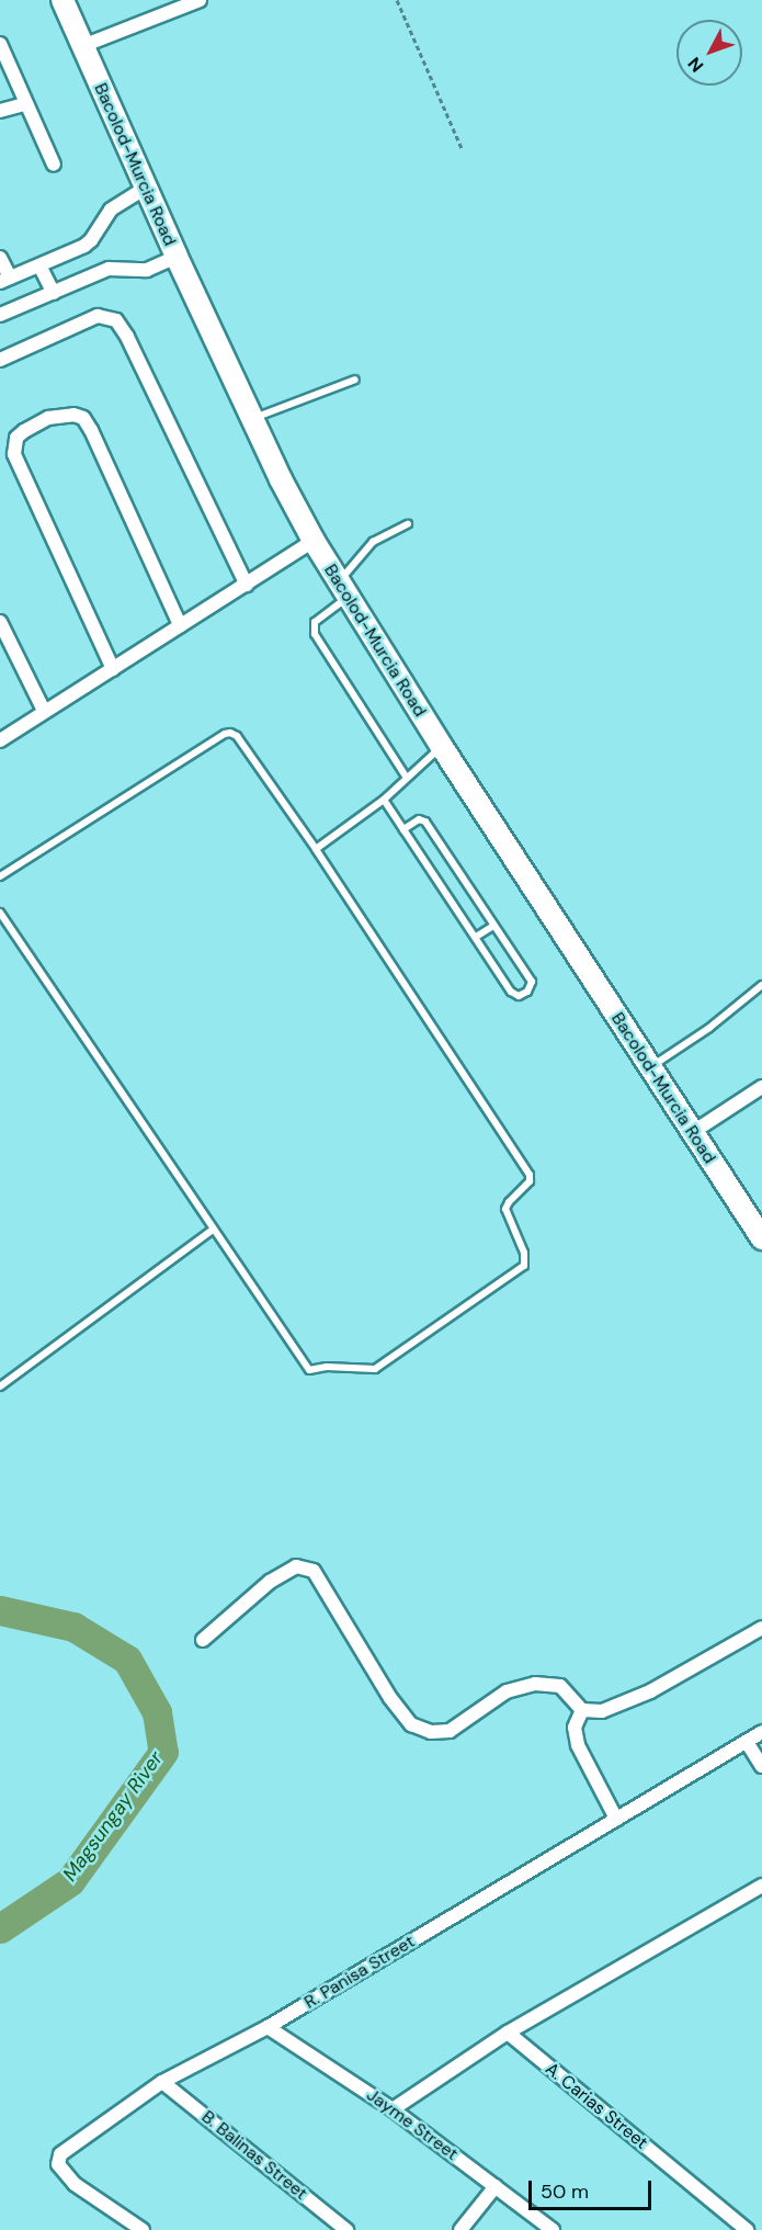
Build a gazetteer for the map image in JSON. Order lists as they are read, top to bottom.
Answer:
{
  "streets": {
    "main road": ["Bacolod-Murcia Road"],
    "street": [
      "R. Panisa Street",
      "A. Carias Street",
      "Jayme Street",
      "B. Balinas Street"
    ]
  },
  "crossings": [
    ["R. Panisa Street", "Jayme Street"],
    ["R. Panisa Street", "B. Balinas Street"]
  ],
  "water": ["Magsungay River"],
  "scale_bar": "50 m",
  "north": "bottom left"
}
